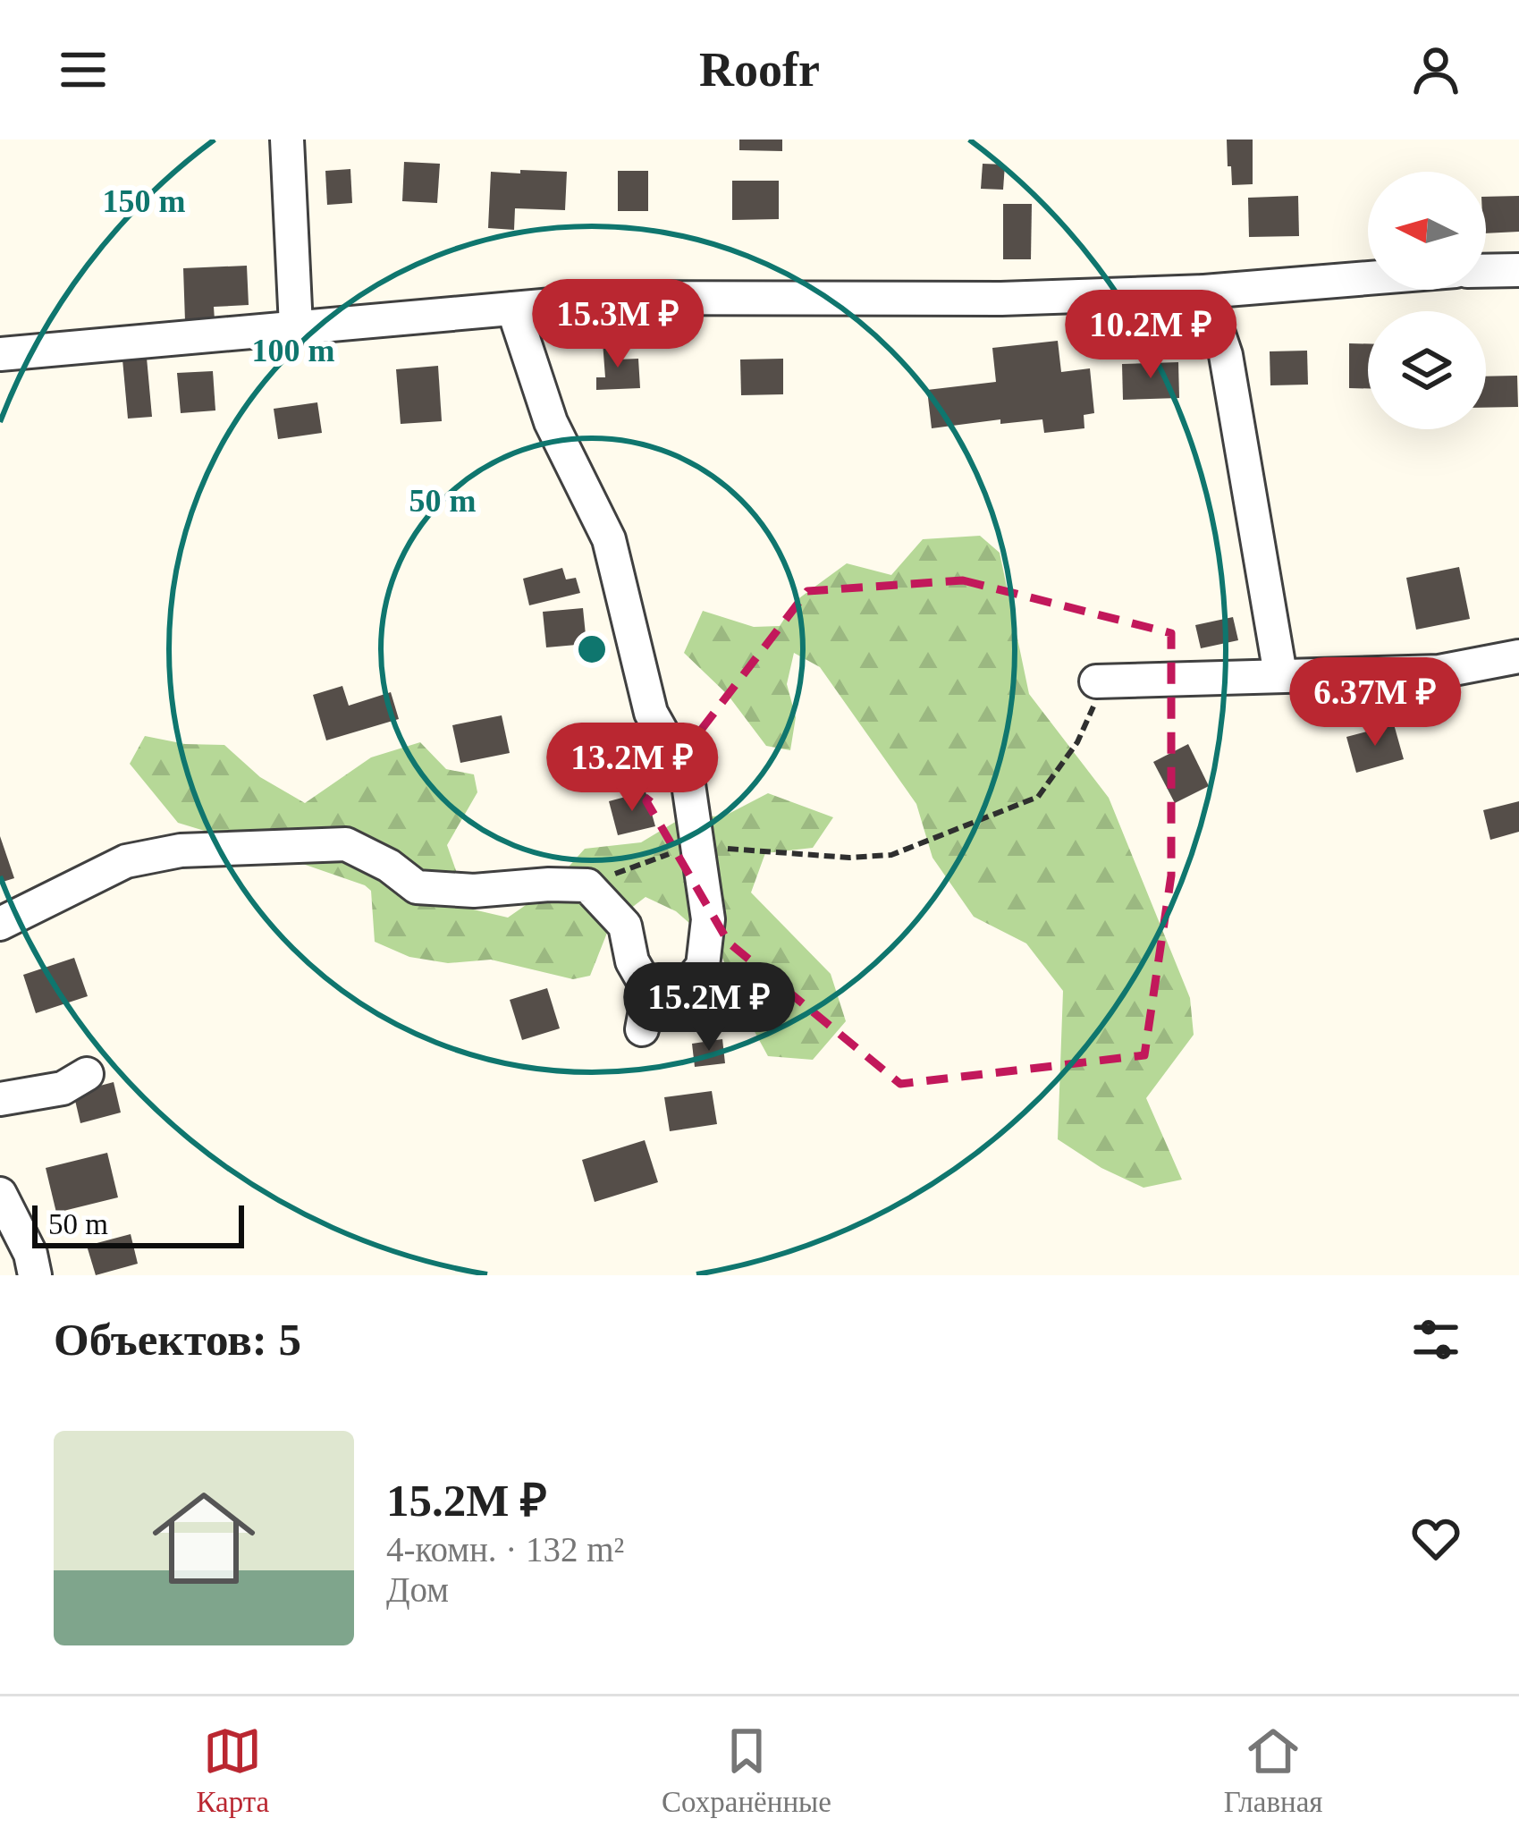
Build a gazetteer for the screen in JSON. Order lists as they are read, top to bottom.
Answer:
{
  "scale_bar": "50 m",
  "north": "left",
  "page": {
    "header": "Roofr",
    "price": [
      "15.3M ₽",
      "10.2M ₽",
      "6.37M ₽",
      "13.2M ₽",
      "15.2M ₽"
    ],
    "scale": "50 m",
    "heading": "Объектов: 5",
    "list": [
      {
        "name": "15.2M ₽",
        "note": "4-комн. · 132 m² · Дом"
      }
    ],
    "tabs": ["Карта", "Сохранённые", "Главная"]
  },
  "rings": ["150 m", "100 m", "50 m"]
}
